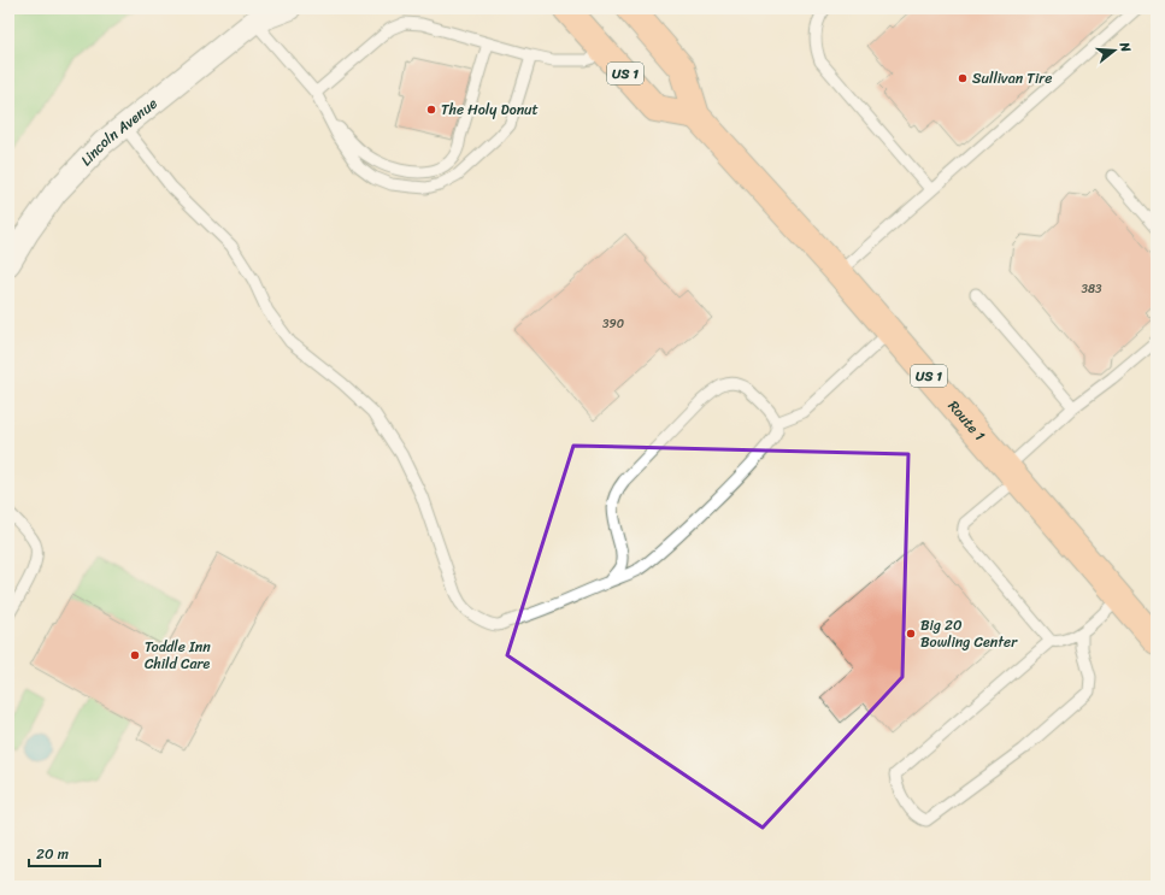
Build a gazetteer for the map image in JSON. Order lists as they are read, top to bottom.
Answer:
{
  "streets": {
    "main road": ["US 1", "Route 1"],
    "street": ["Lincoln Avenue"]
  },
  "crossings": [
    ["US 1", "Route 1"]
  ],
  "places": [
    "Sullivan Tire",
    "The Holy Donut",
    "Big 20 Bowling Center",
    "Toddle Inn Child Care"
  ],
  "house_numbers": ["383", "390"],
  "scale_bar": "20 m",
  "north": "right"
}
